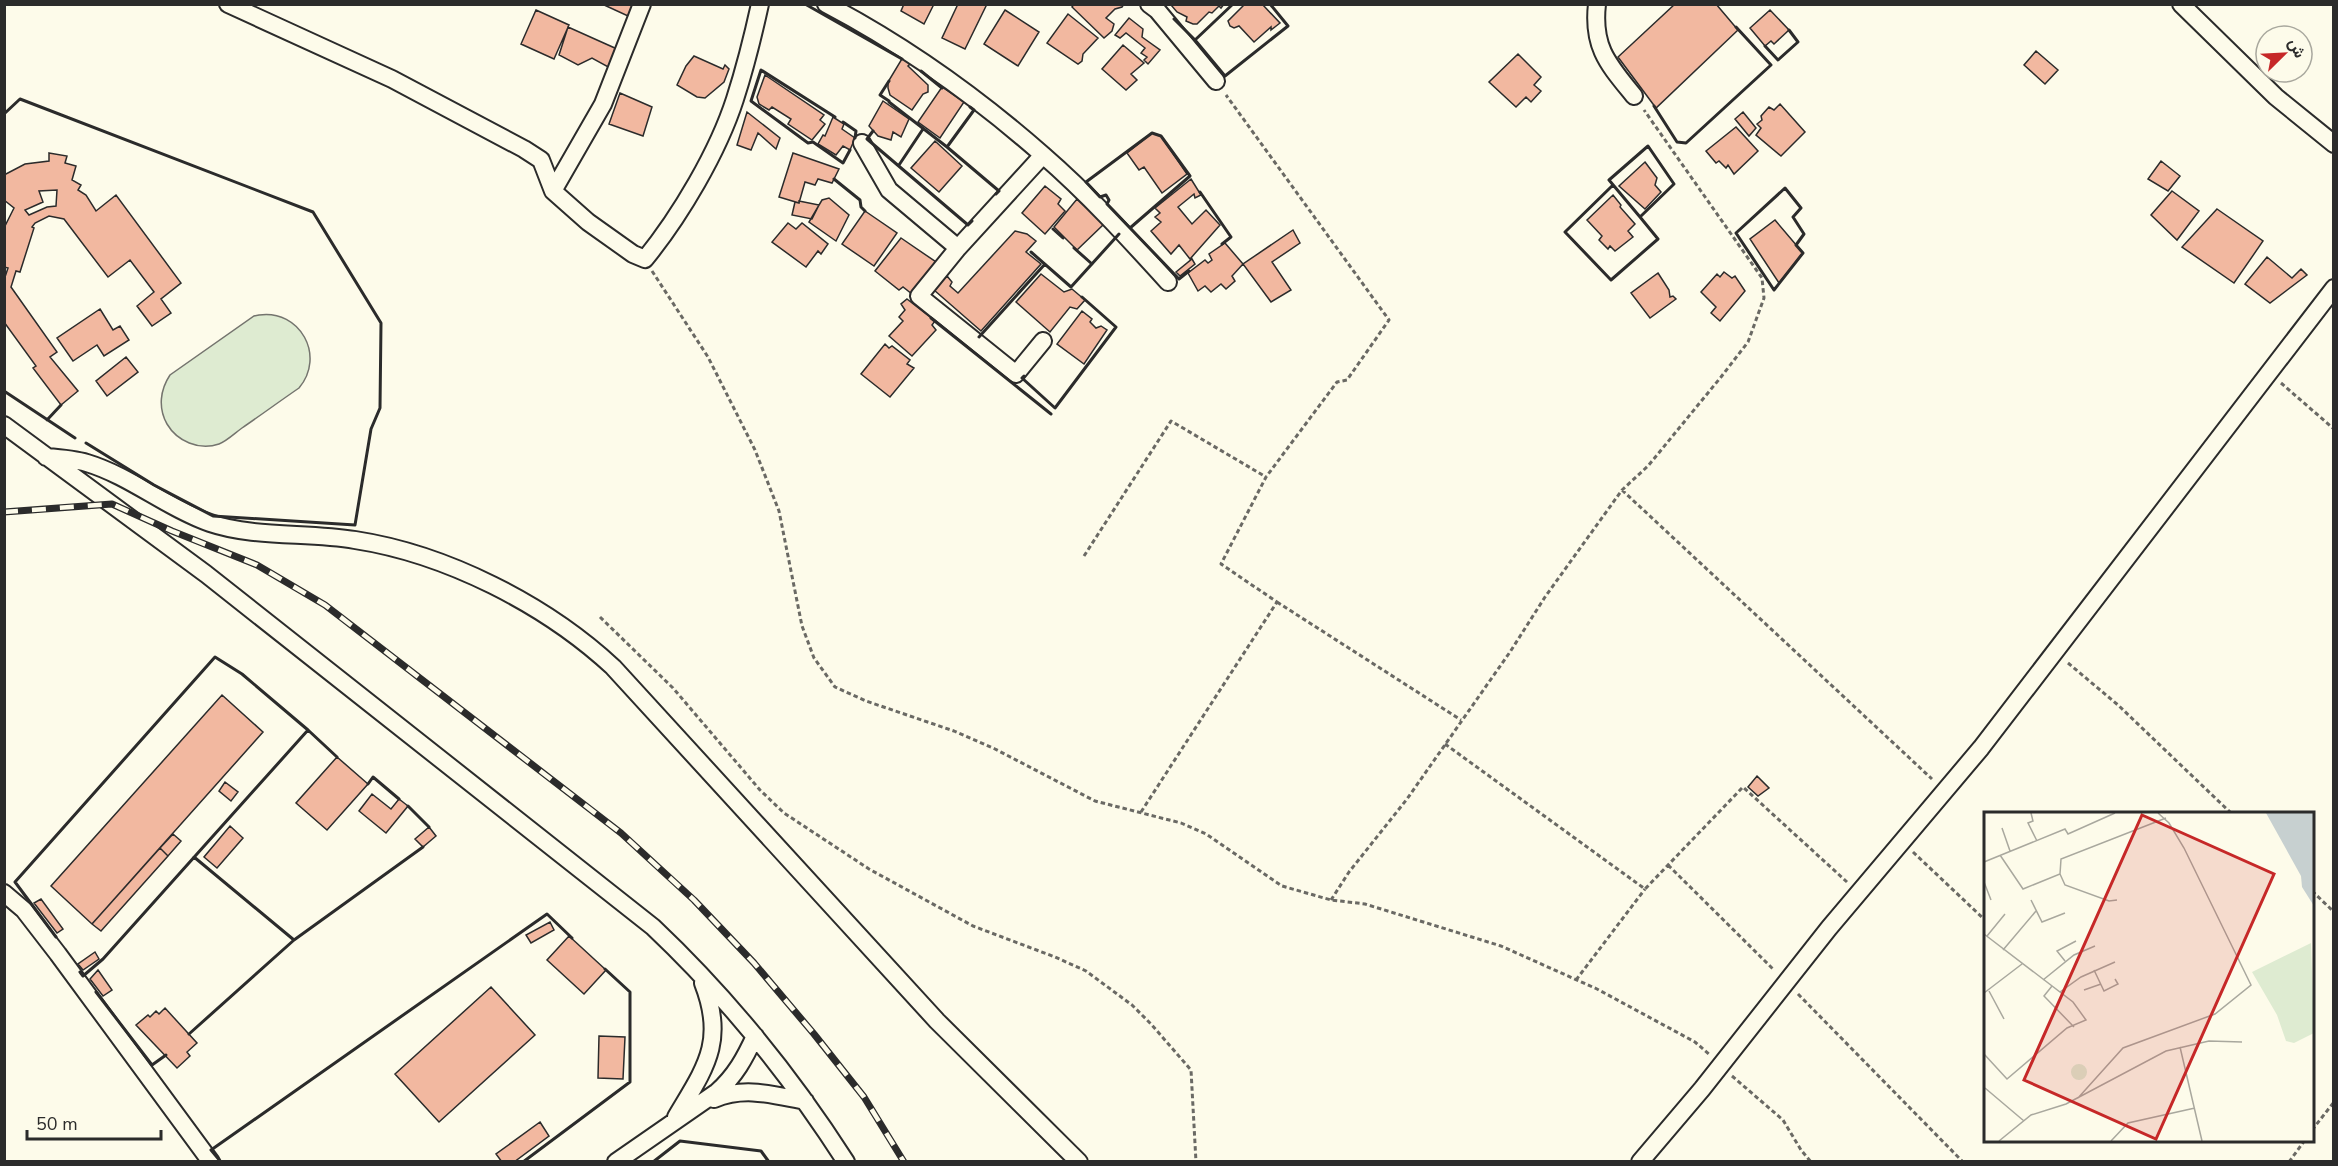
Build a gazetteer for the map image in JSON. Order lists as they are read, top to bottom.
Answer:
{
  "scale_bar": "50 m",
  "north": "top right"
}
